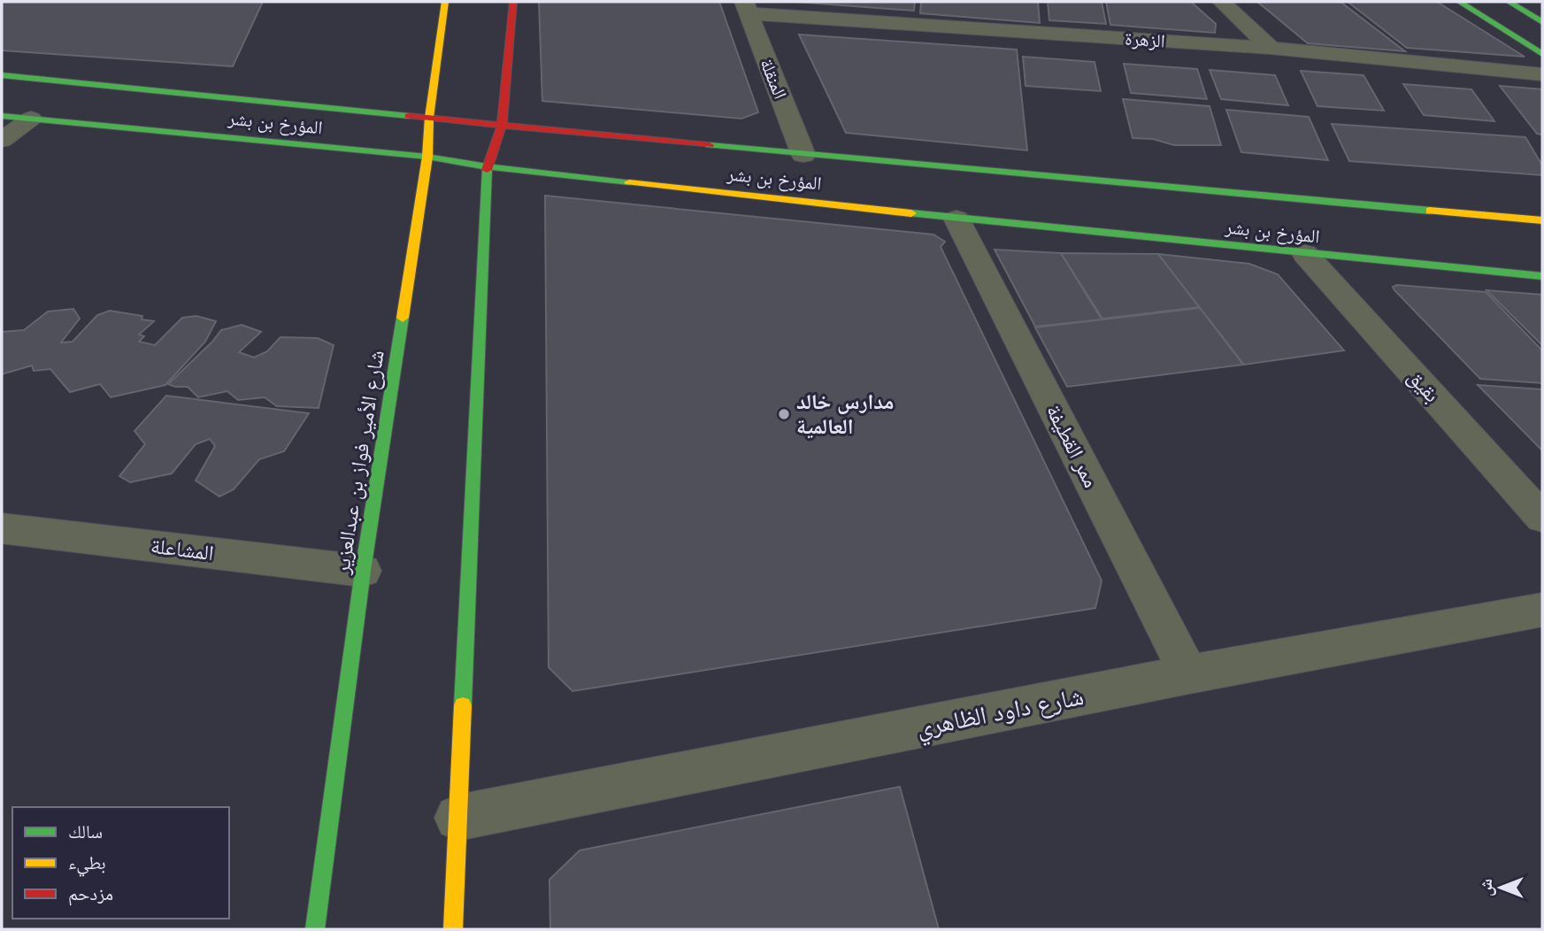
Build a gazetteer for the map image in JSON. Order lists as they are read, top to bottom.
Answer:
{
  "streets": {
    "street": [
      "الزهرة",
      "المنقلة",
      "المؤرخ بن بشر",
      "بقيق",
      "ممر القطيفة",
      "شارع الأمير فواز بن عبدالعزير",
      "المشاعلة",
      "شارع داود الظاهري"
    ]
  },
  "crossings": [
    ["الزهرة", "المنقلة"],
    ["المنقلة", "المؤرخ بن بشر"],
    ["المؤرخ بن بشر", "بقيق"],
    ["المؤرخ بن بشر", "ممر القطيفة"],
    ["المؤرخ بن بشر", "شارع الأمير فواز بن عبدالعزير"],
    ["ممر القطيفة", "شارع داود الظاهري"],
    ["شارع الأمير فواز بن عبدالعزير", "المشاعلة"]
  ],
  "places": ["مدارس خالد العالمية"],
  "legend": ["سالك", "بطيء", "مزدحم"],
  "north": "left"
}
